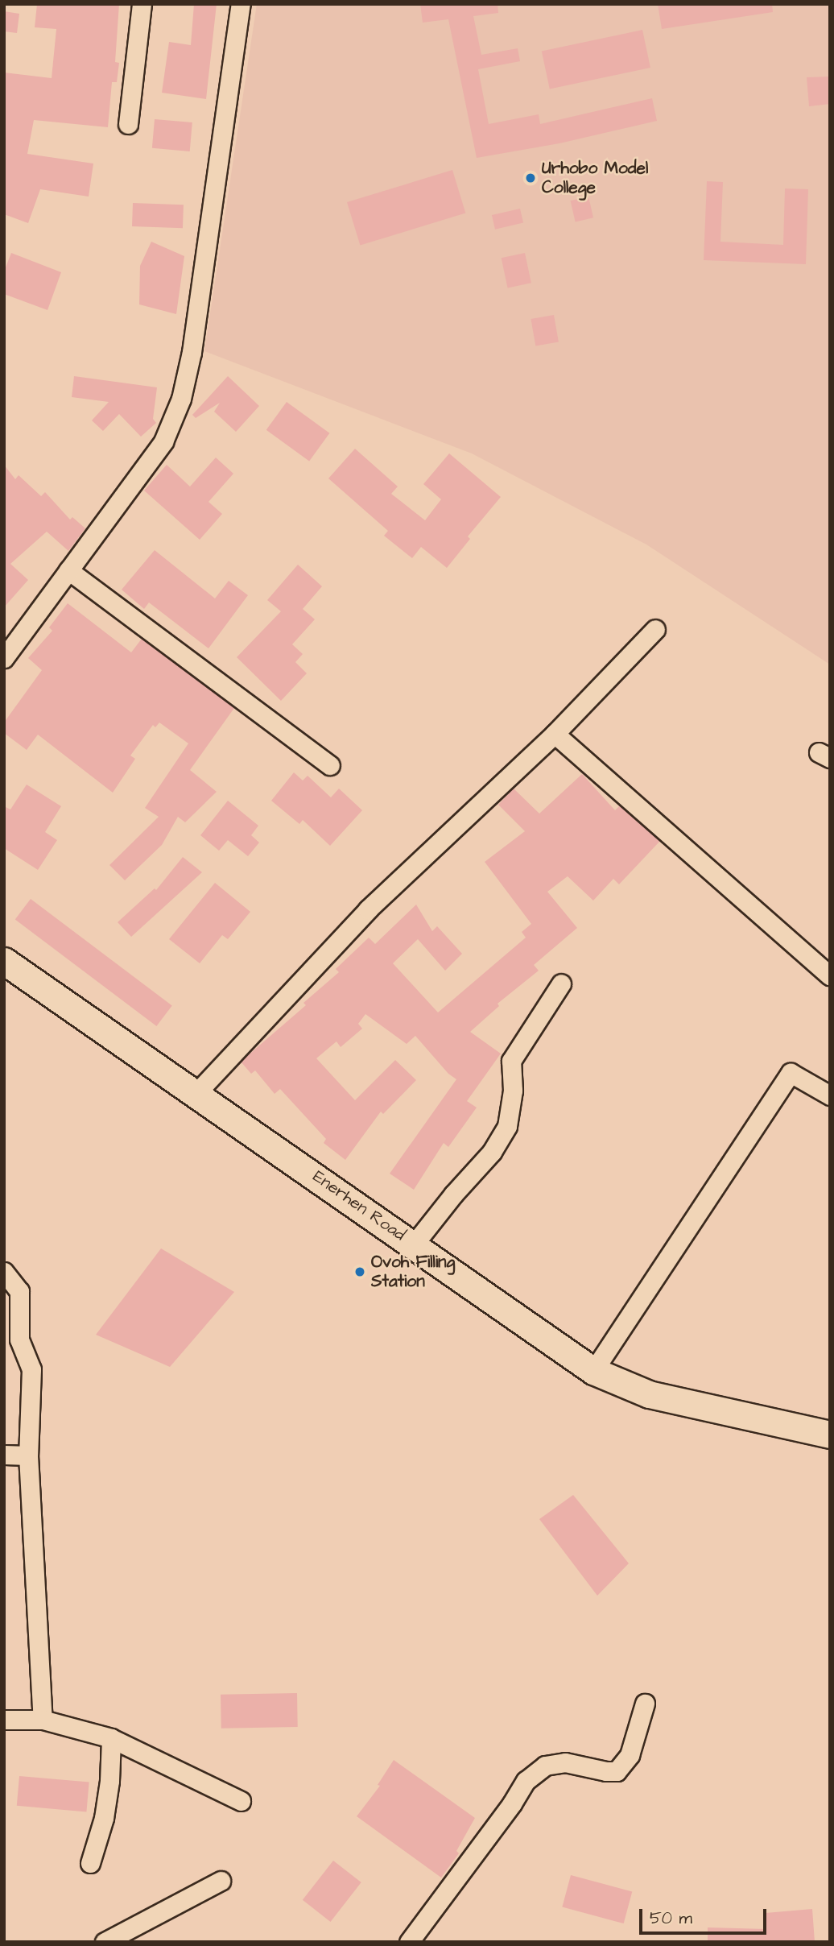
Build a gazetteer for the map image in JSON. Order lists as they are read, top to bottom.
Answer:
{
  "streets": {
    "street": ["Enerhen Road"]
  },
  "places": ["Urhobo Model College", "Ovoh Filling Station"],
  "scale_bar": "50 m"
}
